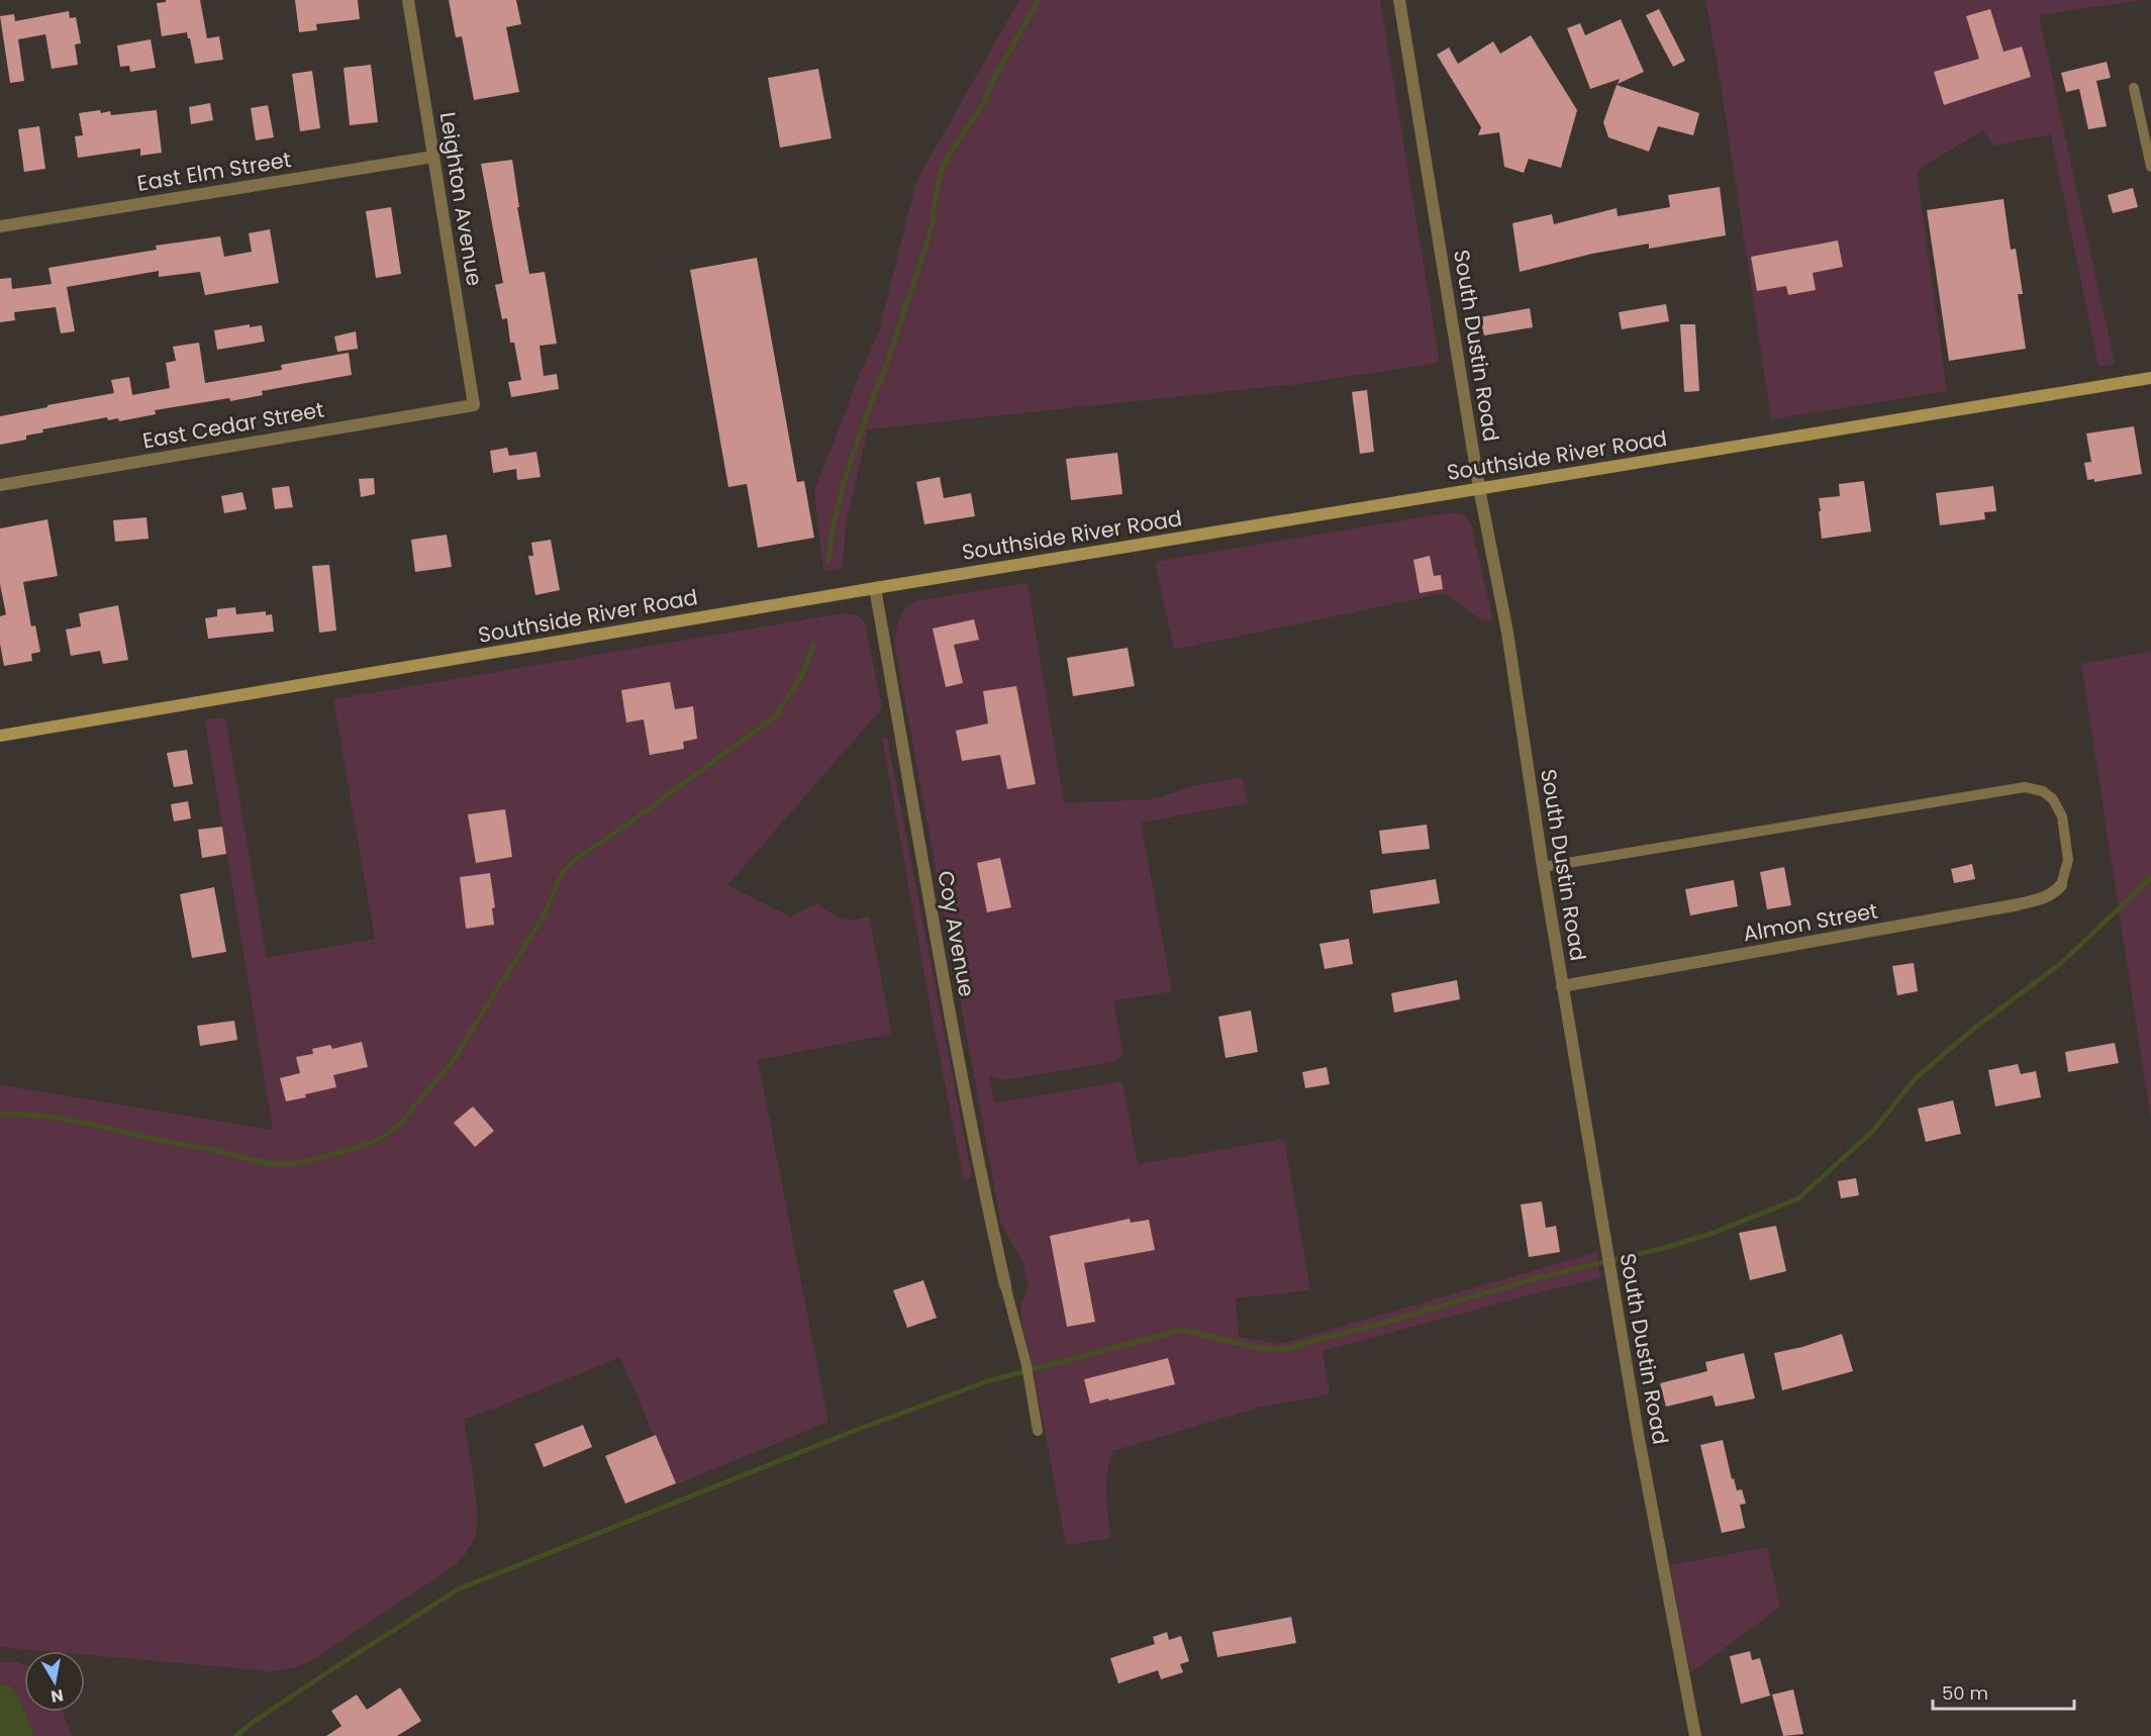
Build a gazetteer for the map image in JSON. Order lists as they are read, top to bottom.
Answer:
{
  "streets": {
    "main road": ["Southside River Road"],
    "street": [
      "East Elm Street",
      "Leighton Avenue",
      "South Dustin Road",
      "East Cedar Street",
      "Almon Street",
      "Coy Avenue"
    ]
  },
  "crossings": [
    ["East Elm Street", "Leighton Avenue"],
    ["Leighton Avenue", "East Cedar Street"],
    ["South Dustin Road", "Southside River Road"],
    ["South Dustin Road", "Almon Street"],
    ["Southside River Road", "Coy Avenue"]
  ],
  "scale_bar": "50 m",
  "north": "bottom"
}
